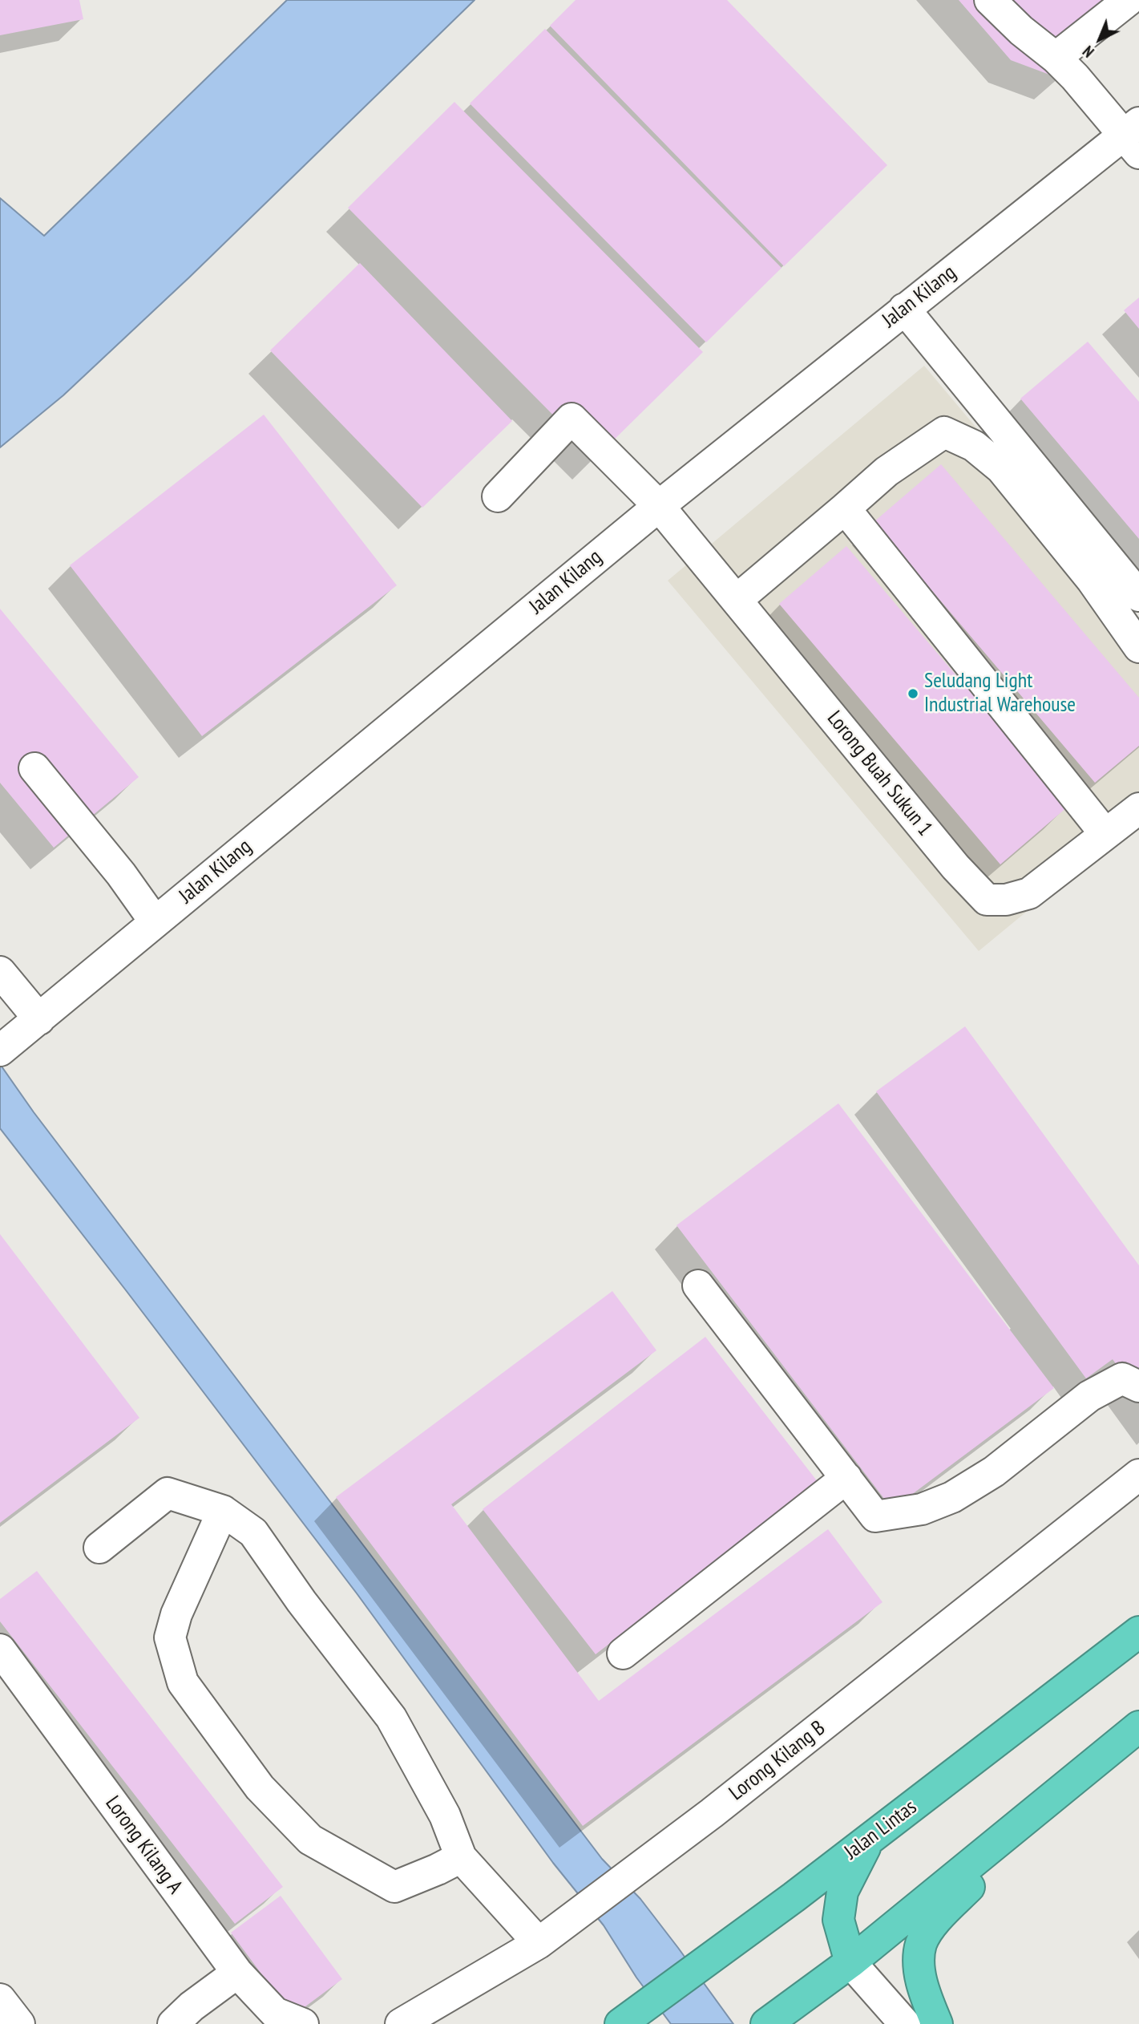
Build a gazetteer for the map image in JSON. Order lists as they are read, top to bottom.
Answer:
{
  "streets": {
    "highway": ["Jalan Lintas"],
    "street": [
      "Jalan Kilang",
      "Lorong Buah Sukun 1",
      "Lorong Kilang B",
      "Lorong Kilang A"
    ]
  },
  "crossings": [
    ["Jalan Kilang", "Lorong Buah Sukun 1"]
  ],
  "places": ["Seludang Light Industrial Warehouse"],
  "north": "bottom left"
}
